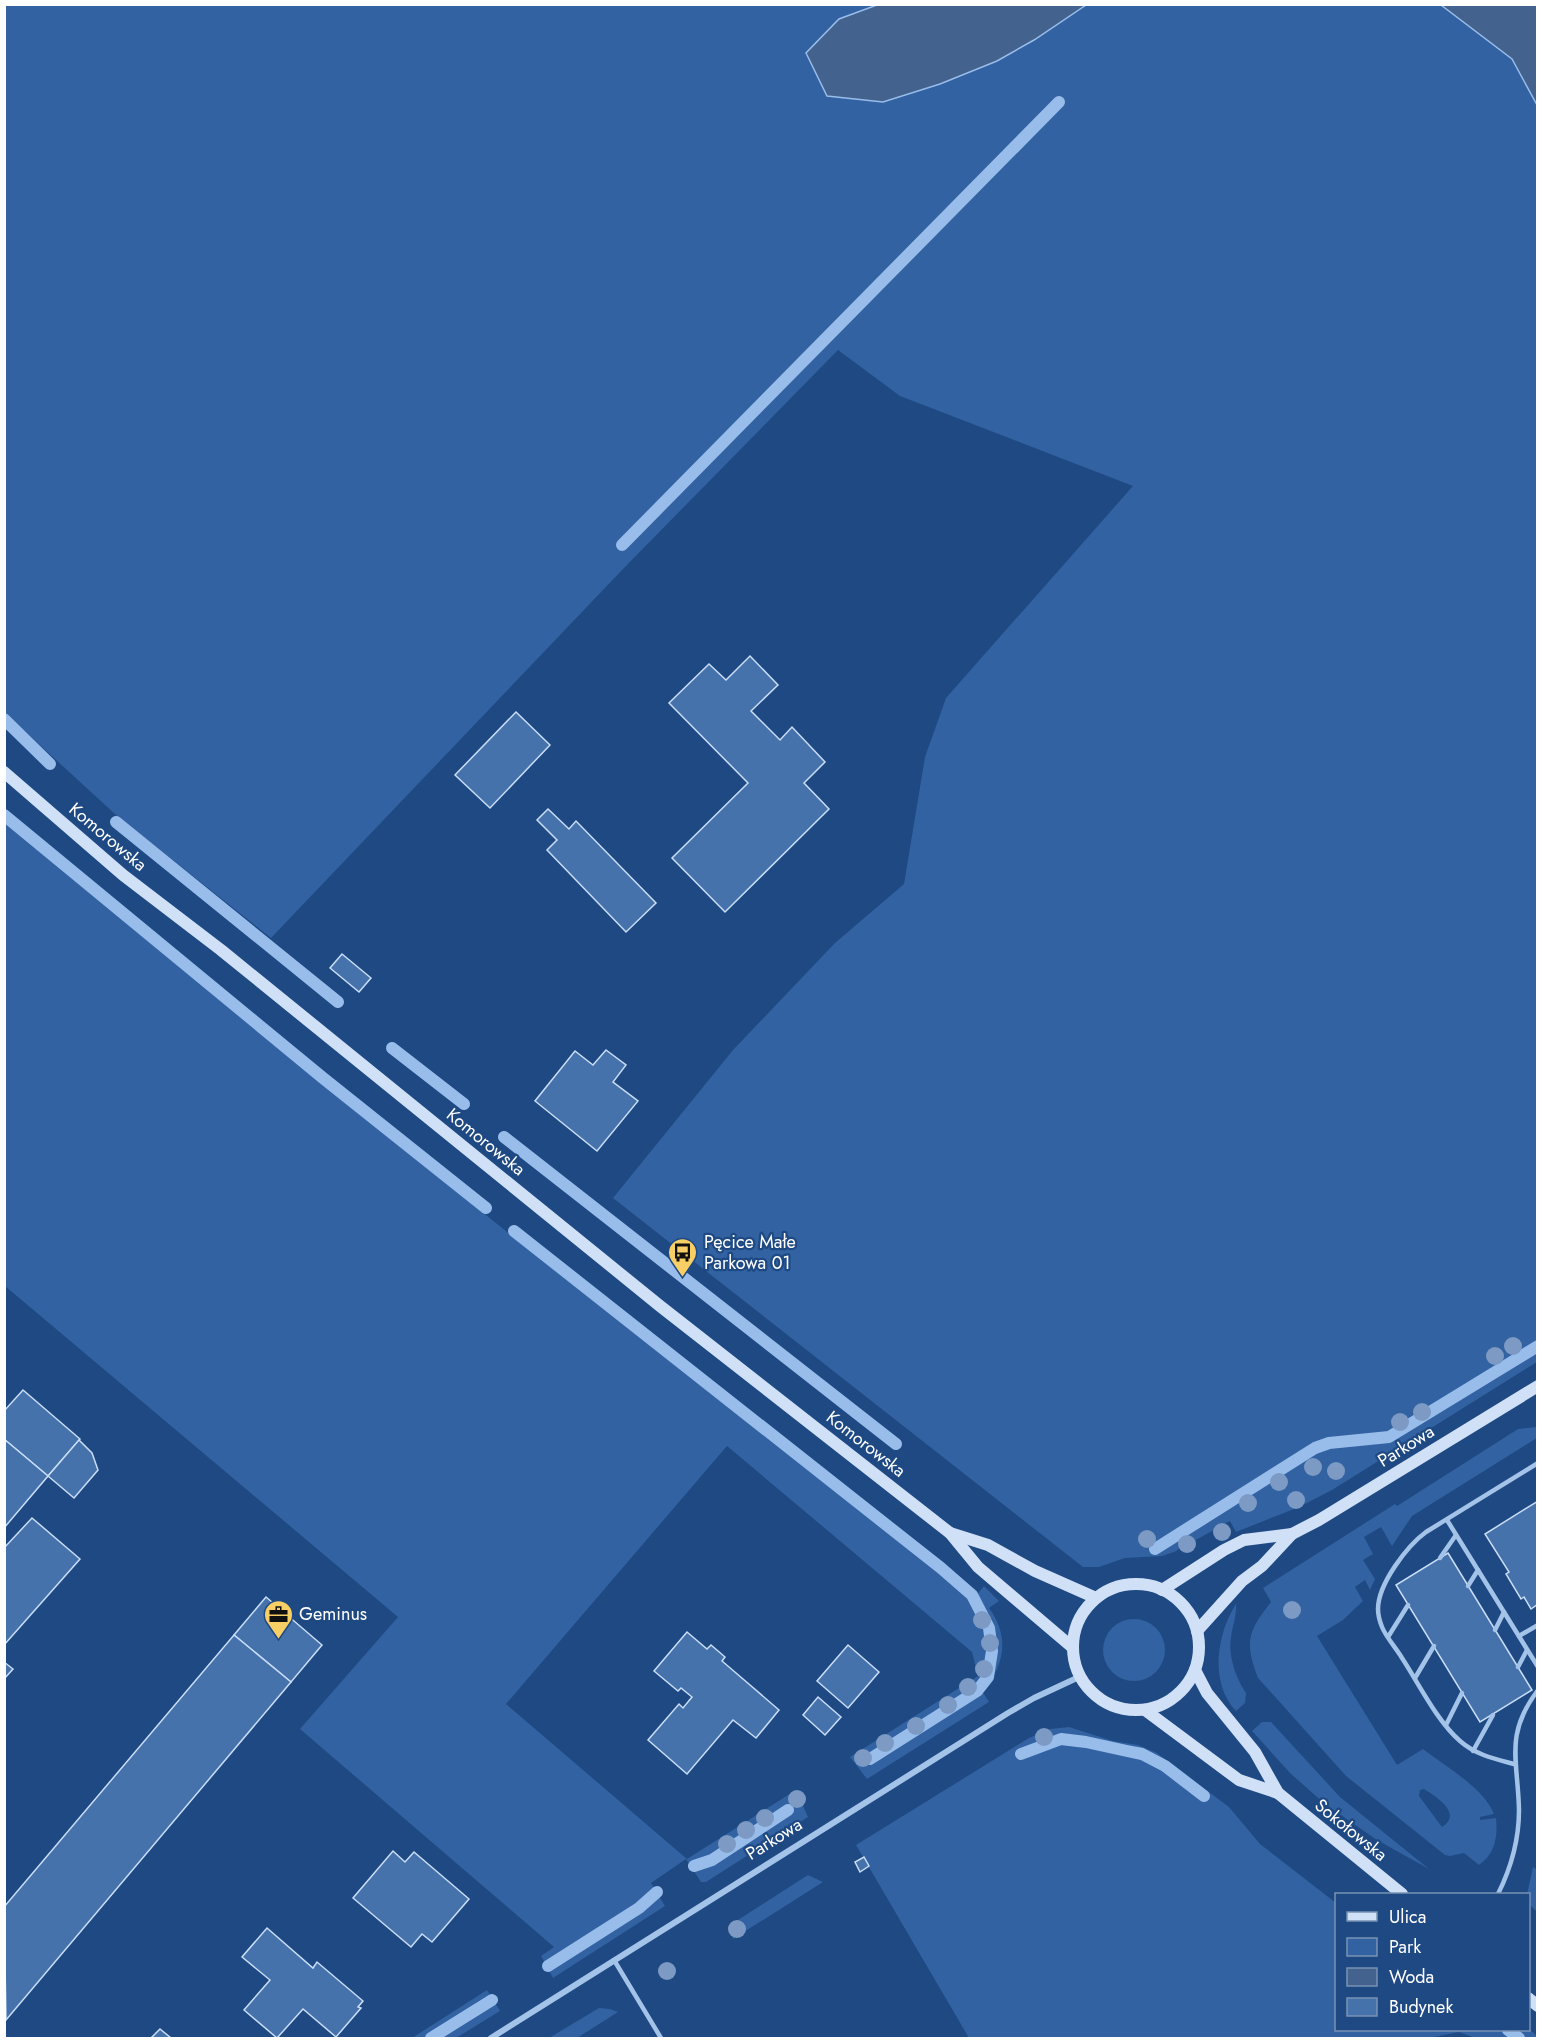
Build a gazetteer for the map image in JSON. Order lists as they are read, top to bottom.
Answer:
{
  "streets": {
    "street": ["Komorowska", "Parkowa", "Sokołowska"]
  },
  "crossings": [
    ["Komorowska", "Parkowa"],
    ["Komorowska", "Sokołowska"],
    ["Parkowa", "Sokołowska"]
  ],
  "places": {
    "bus stop": ["Pęcice Małe Parkowa 01"],
    "office": ["Geminus"]
  },
  "legend": [
    "Ulica",
    "Park",
    "Woda",
    "Budynek"
  ]
}
